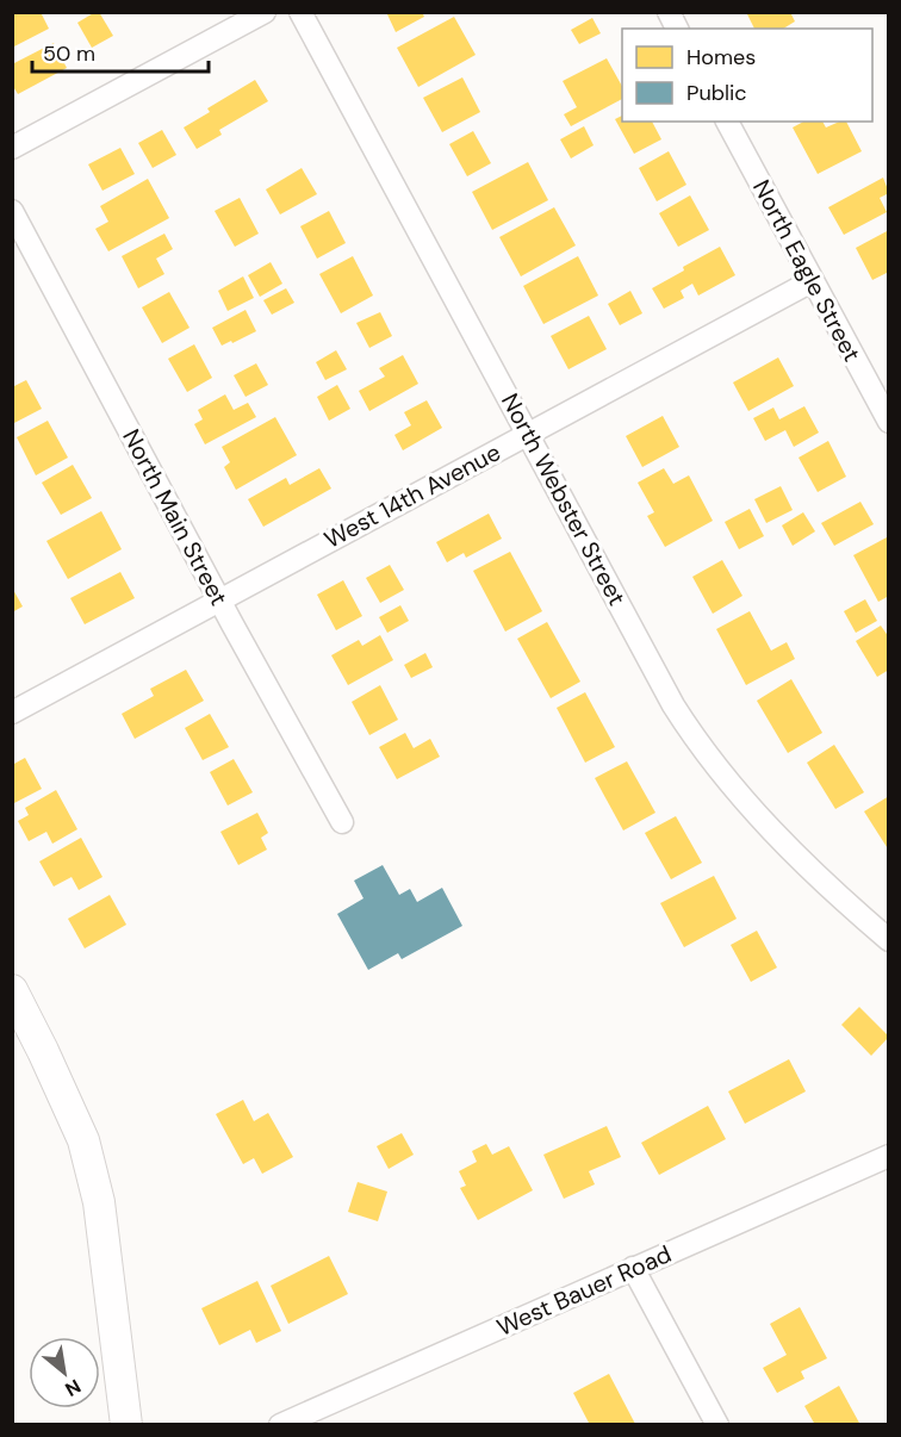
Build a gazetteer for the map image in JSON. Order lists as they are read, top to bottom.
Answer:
{
  "streets": {
    "street": [
      "North Eagle Street",
      "West 14th Avenue",
      "North Webster Street",
      "North Main Street",
      "West Bauer Road"
    ]
  },
  "crossings": [
    ["North Eagle Street", "West 14th Avenue"],
    ["West 14th Avenue", "North Webster Street"],
    ["West 14th Avenue", "North Main Street"]
  ],
  "legend": ["Homes", "Public"],
  "scale_bar": "50 m",
  "north": "bottom right"
}
